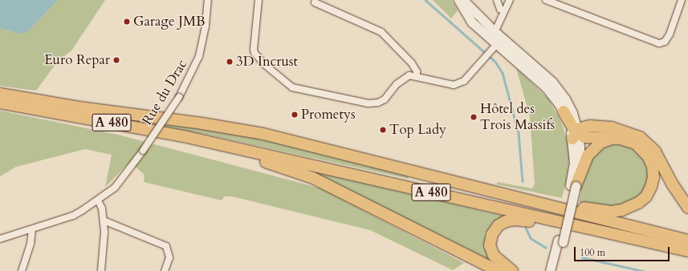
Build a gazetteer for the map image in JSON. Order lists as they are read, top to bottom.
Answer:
{
  "streets": {
    "highway": ["A 480"],
    "street": ["Rue du Drac"]
  },
  "places": [
    "Garage JMB",
    "Euro Repar",
    "3D Incrust",
    "Prometys",
    "Hôtel des Trois Massifs",
    "Top Lady"
  ],
  "scale_bar": "100 m"
}
